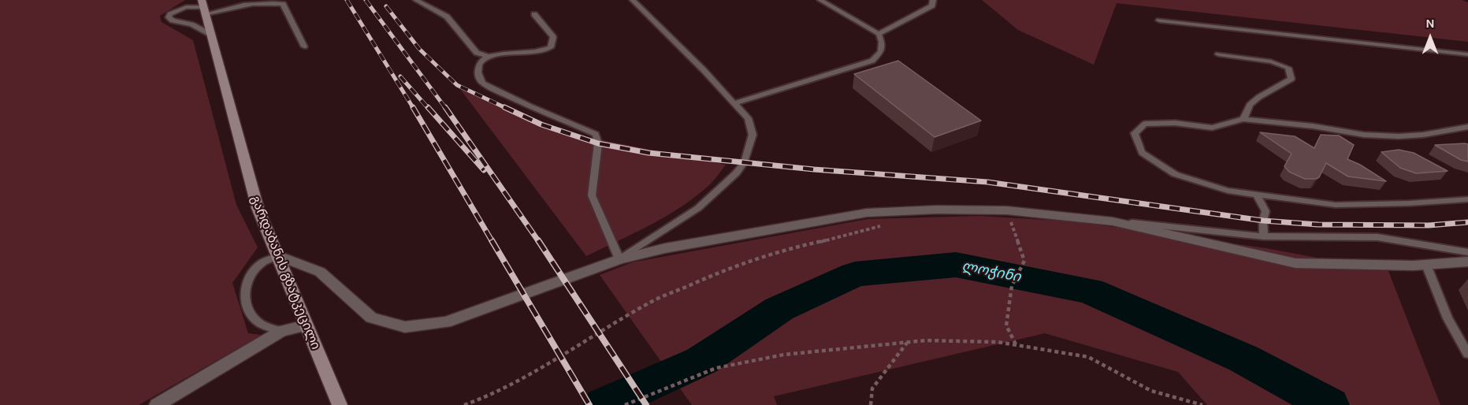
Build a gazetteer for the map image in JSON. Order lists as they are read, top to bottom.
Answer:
{
  "streets": {
    "main road": ["გარდაბანის გზატკეცილი"]
  },
  "water": ["ლოჭინი"],
  "north": "top"
}
